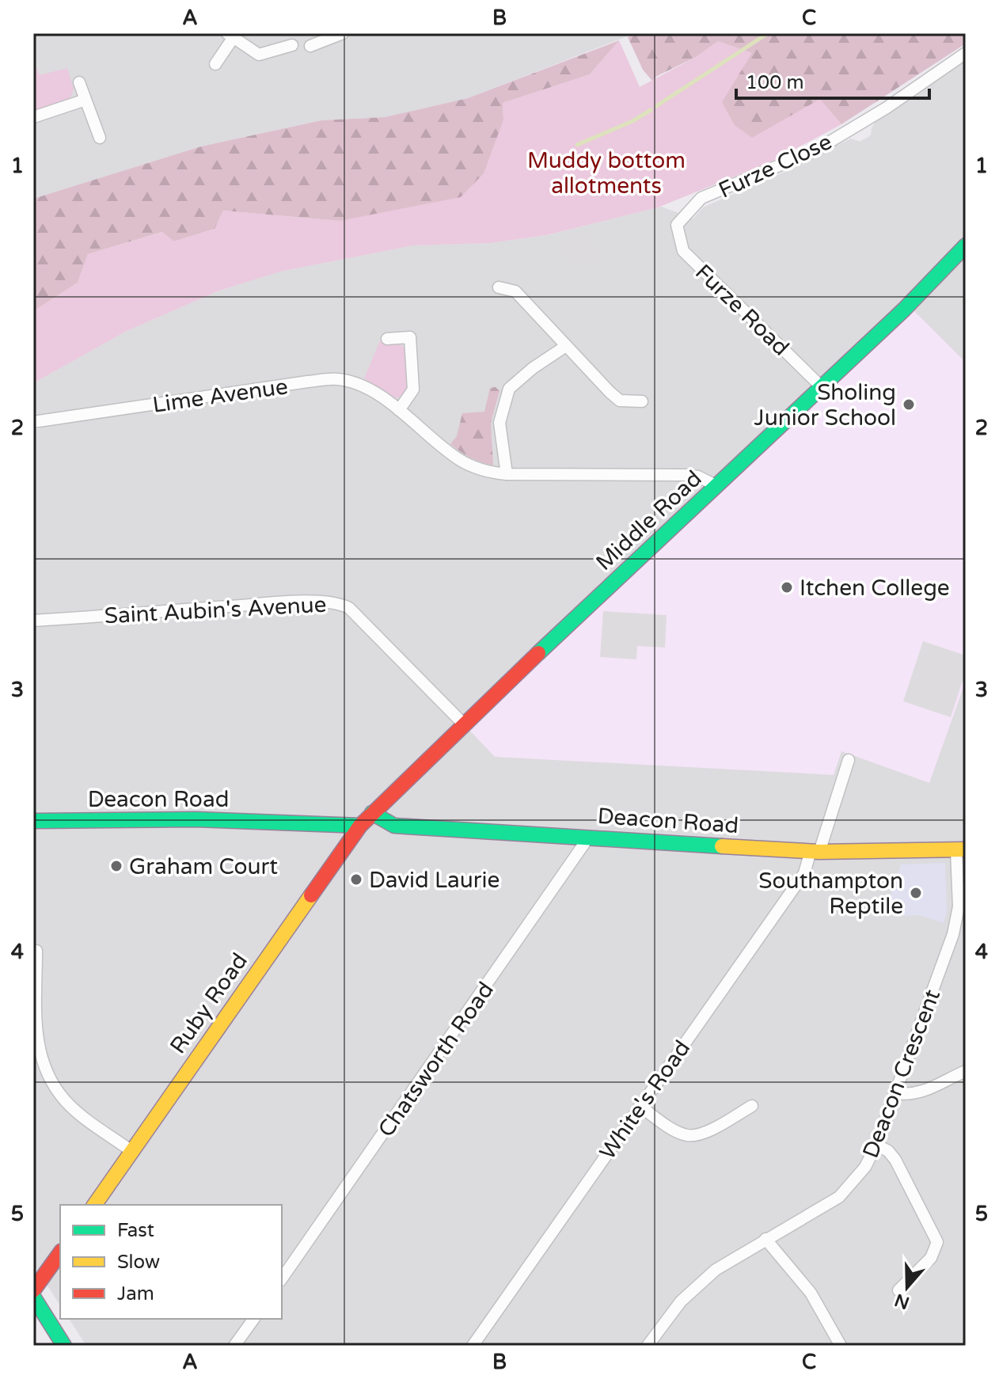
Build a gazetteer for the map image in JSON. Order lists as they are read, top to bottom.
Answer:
{
  "streets": {
    "street": [
      "Furze Close",
      "Furze Road",
      "Lime Avenue",
      "Middle Road",
      "Saint Aubin's Avenue",
      "Deacon Road",
      "Ruby Road",
      "Chatsworth Road",
      "Deacon Crescent",
      "White's Road"
    ]
  },
  "crossings": [
    ["Furze Close", "Furze Road"],
    ["Furze Road", "Middle Road"],
    ["Lime Avenue", "Middle Road"],
    ["Middle Road", "Saint Aubin's Avenue"],
    ["Middle Road", "Deacon Road"],
    ["Middle Road", "Ruby Road"],
    ["Deacon Road", "Ruby Road"],
    ["Deacon Road", "Chatsworth Road"],
    ["Deacon Road", "Deacon Crescent"],
    ["Deacon Road", "White's Road"]
  ],
  "parks": ["Muddy bottom allotments"],
  "places": [
    "Sholing Junior School",
    "Itchen College",
    "Graham Court",
    "David Laurie",
    "Southampton Reptile"
  ],
  "legend": ["Fast", "Slow", "Jam"],
  "scale_bar": "100 m",
  "north": "bottom",
  "grid": {
    "columns": ["A", "B", "C"],
    "rows": [
      "1",
      "2",
      "3",
      "4",
      "5"
    ]
  }
}
